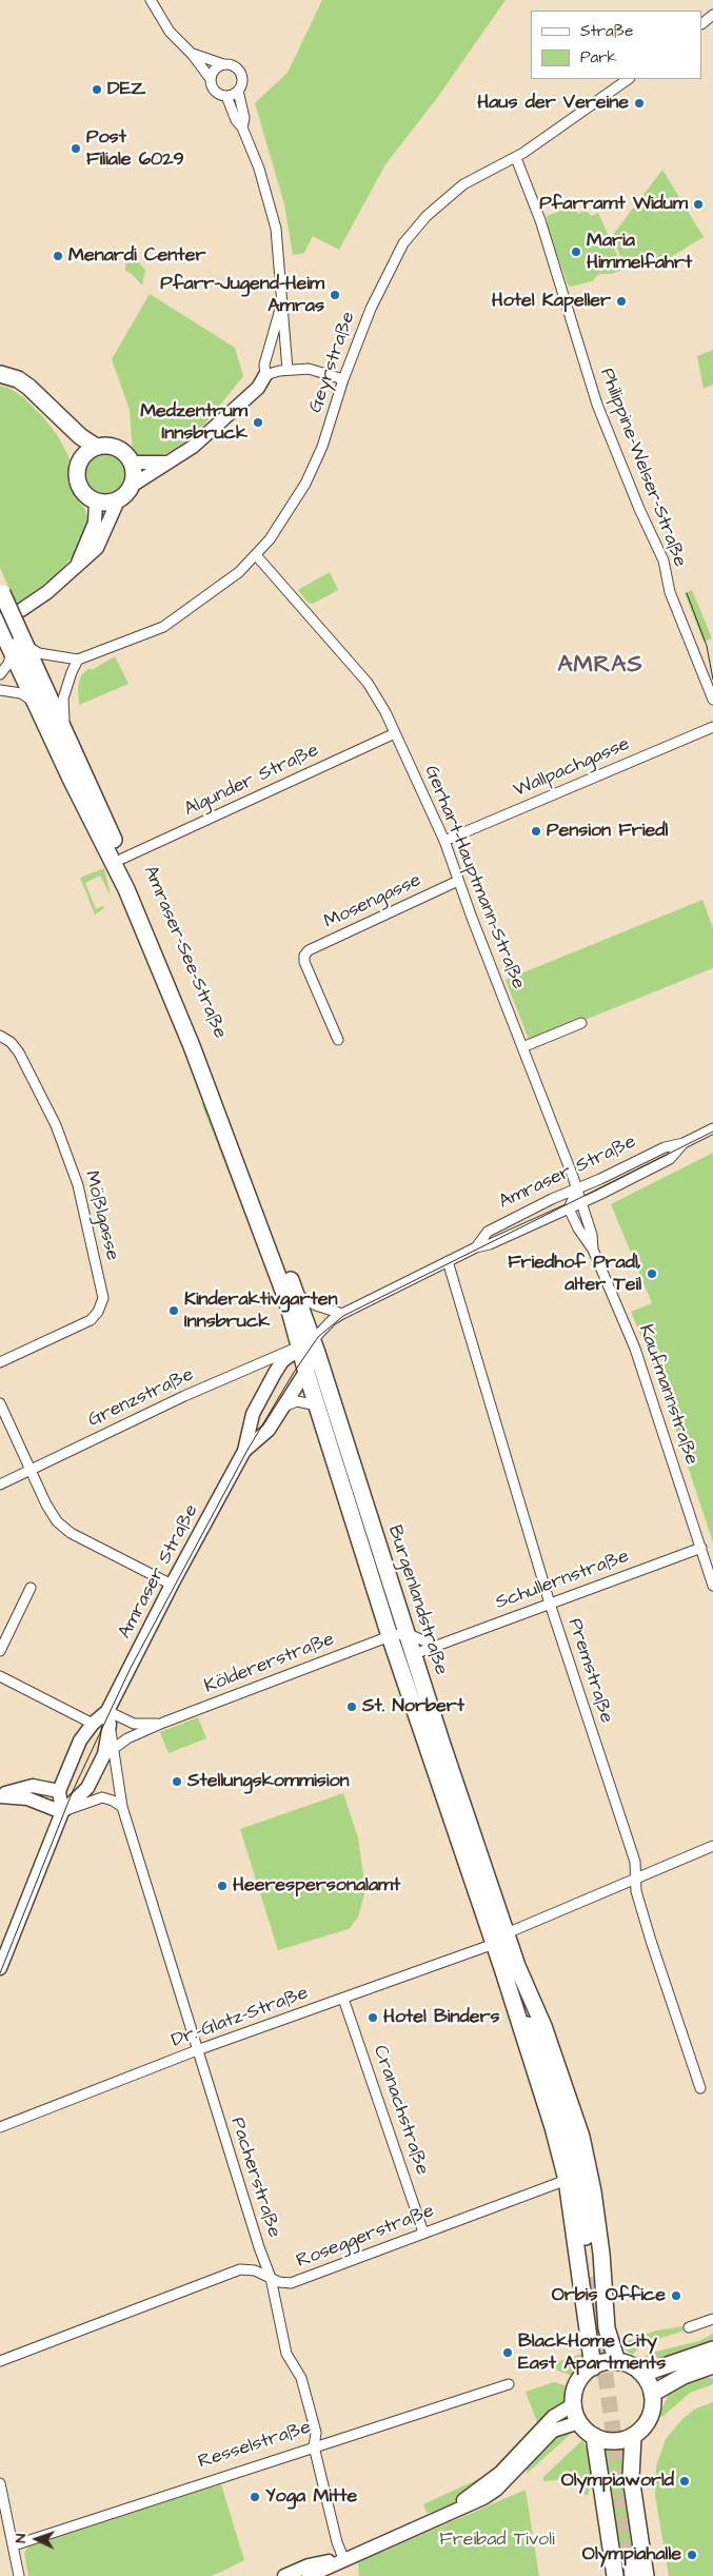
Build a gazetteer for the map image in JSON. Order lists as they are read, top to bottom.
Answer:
{
  "streets": {
    "main road": ["Amraser-See-Straße", "Burgenlandstraße"],
    "street": [
      "Geyrstraße",
      "Philippine-Welser-Straße",
      "Wallpachgasse",
      "Algunder Straße",
      "Gerhart-Hauptmann-Straße",
      "Mosengasse",
      "Amraser Straße",
      "Mößlgasse",
      "Kaufmannstraße",
      "Grenzstraße",
      "Schullernstraße",
      "Köldererstraße",
      "Premstraße",
      "Dr.-Glatz-Straße",
      "Cranachstraße",
      "Pacherstraße",
      "Roseggerstraße",
      "Resselstraße"
    ]
  },
  "crossings": [
    ["Geyrstraße", "Philippine-Welser-Straße"],
    ["Geyrstraße", "Gerhart-Hauptmann-Straße"],
    ["Wallpachgasse", "Gerhart-Hauptmann-Straße"],
    ["Algunder Straße", "Gerhart-Hauptmann-Straße"],
    ["Algunder Straße", "Amraser-See-Straße"],
    ["Gerhart-Hauptmann-Straße", "Mosengasse"],
    ["Gerhart-Hauptmann-Straße", "Amraser Straße"],
    ["Gerhart-Hauptmann-Straße", "Kaufmannstraße"],
    ["Amraser-See-Straße", "Amraser Straße"],
    ["Amraser-See-Straße", "Grenzstraße"],
    ["Amraser-See-Straße", "Burgenlandstraße"],
    ["Amraser Straße", "Kaufmannstraße"],
    ["Amraser Straße", "Grenzstraße"],
    ["Amraser Straße", "Burgenlandstraße"],
    ["Amraser Straße", "Köldererstraße"],
    ["Amraser Straße", "Premstraße"],
    ["Amraser Straße", "Pacherstraße"],
    ["Kaufmannstraße", "Schullernstraße"],
    ["Grenzstraße", "Burgenlandstraße"],
    ["Schullernstraße", "Burgenlandstraße"],
    ["Schullernstraße", "Premstraße"],
    ["Burgenlandstraße", "Köldererstraße"],
    ["Burgenlandstraße", "Dr.-Glatz-Straße"],
    ["Köldererstraße", "Pacherstraße"],
    ["Dr.-Glatz-Straße", "Cranachstraße"],
    ["Dr.-Glatz-Straße", "Pacherstraße"],
    ["Cranachstraße", "Roseggerstraße"],
    ["Pacherstraße", "Roseggerstraße"],
    ["Pacherstraße", "Resselstraße"]
  ],
  "districts": ["AMRAS"],
  "parks": ["Freibad Tivoli"],
  "places": [
    "DEZ",
    "Haus der Vereine",
    "Post Filiale 6029",
    "Pfarramt Widum",
    "Maria Himmelfahrt",
    "Menardi Center",
    "Pfarr-Jugend-Heim Amras",
    "Hotel Kapeller",
    "Medzentrum Innsbruck",
    "Pension Friedl",
    "Friedhof Pradl, alter Teil",
    "Kinderaktivgarten Innsbruck",
    "St. Norbert",
    "Stellungskommision",
    "Heerespersonalamt",
    "Hotel Binders",
    "Orbis Office",
    "BlackHome City East Apartments",
    "Olympiaworld",
    "Yoga Mitte",
    "Olympiahalle"
  ],
  "legend": ["Straße", "Park"],
  "north": "left"
}
